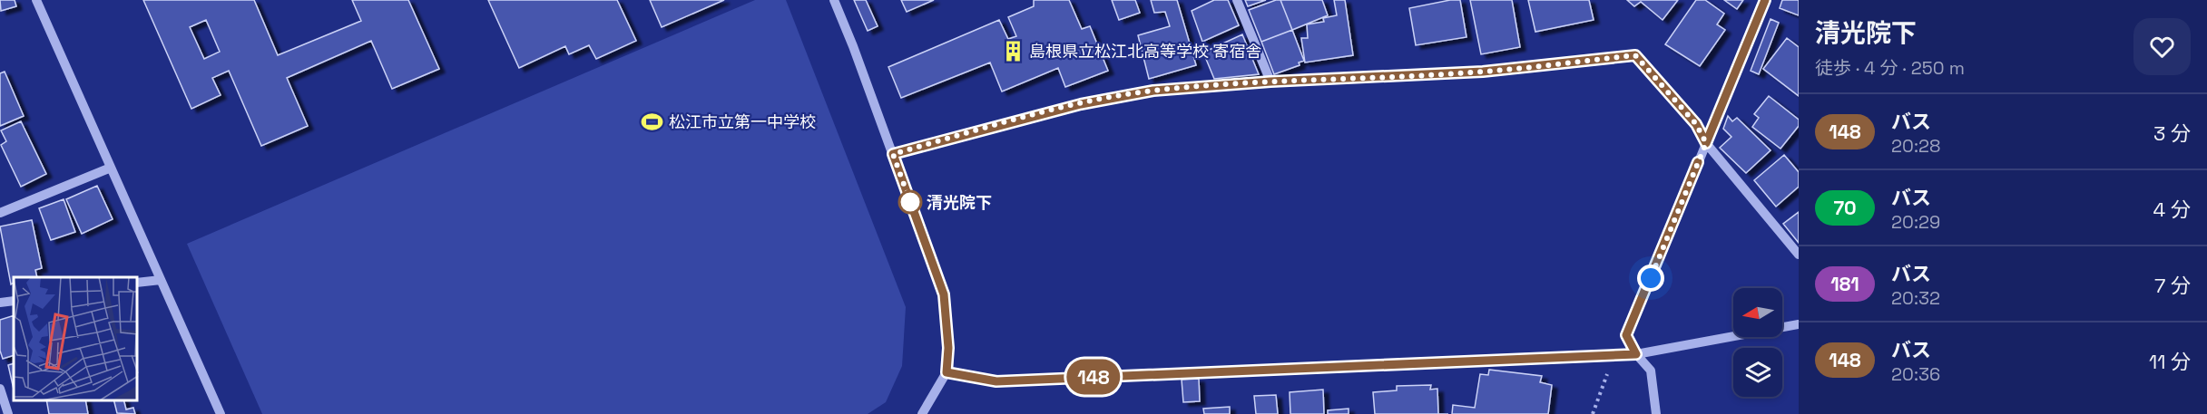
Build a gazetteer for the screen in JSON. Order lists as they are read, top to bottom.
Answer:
{
  "places": {
    "building": ["島根県立松江北高等学校 寄宿舎"],
    "sports": ["松江市立第一中学校"],
    "other": ["清光院下"]
  },
  "lines": ["bus line 148"],
  "north": "left",
  "page": {
    "on_map": "148",
    "heading": ["清光院下", "徒歩 · 4 分 · 250 m"],
    "list": [
      {
        "mark": "148",
        "name": "バス",
        "note": "20:28",
        "value": "3 分"
      },
      {
        "mark": "70",
        "name": "バス",
        "note": "20:29",
        "value": "4 分"
      },
      {
        "mark": "181",
        "name": "バス",
        "note": "20:32",
        "value": "7 分"
      },
      {
        "mark": "148",
        "name": "バス",
        "note": "20:36",
        "value": "11 分"
      }
    ]
  }
}
